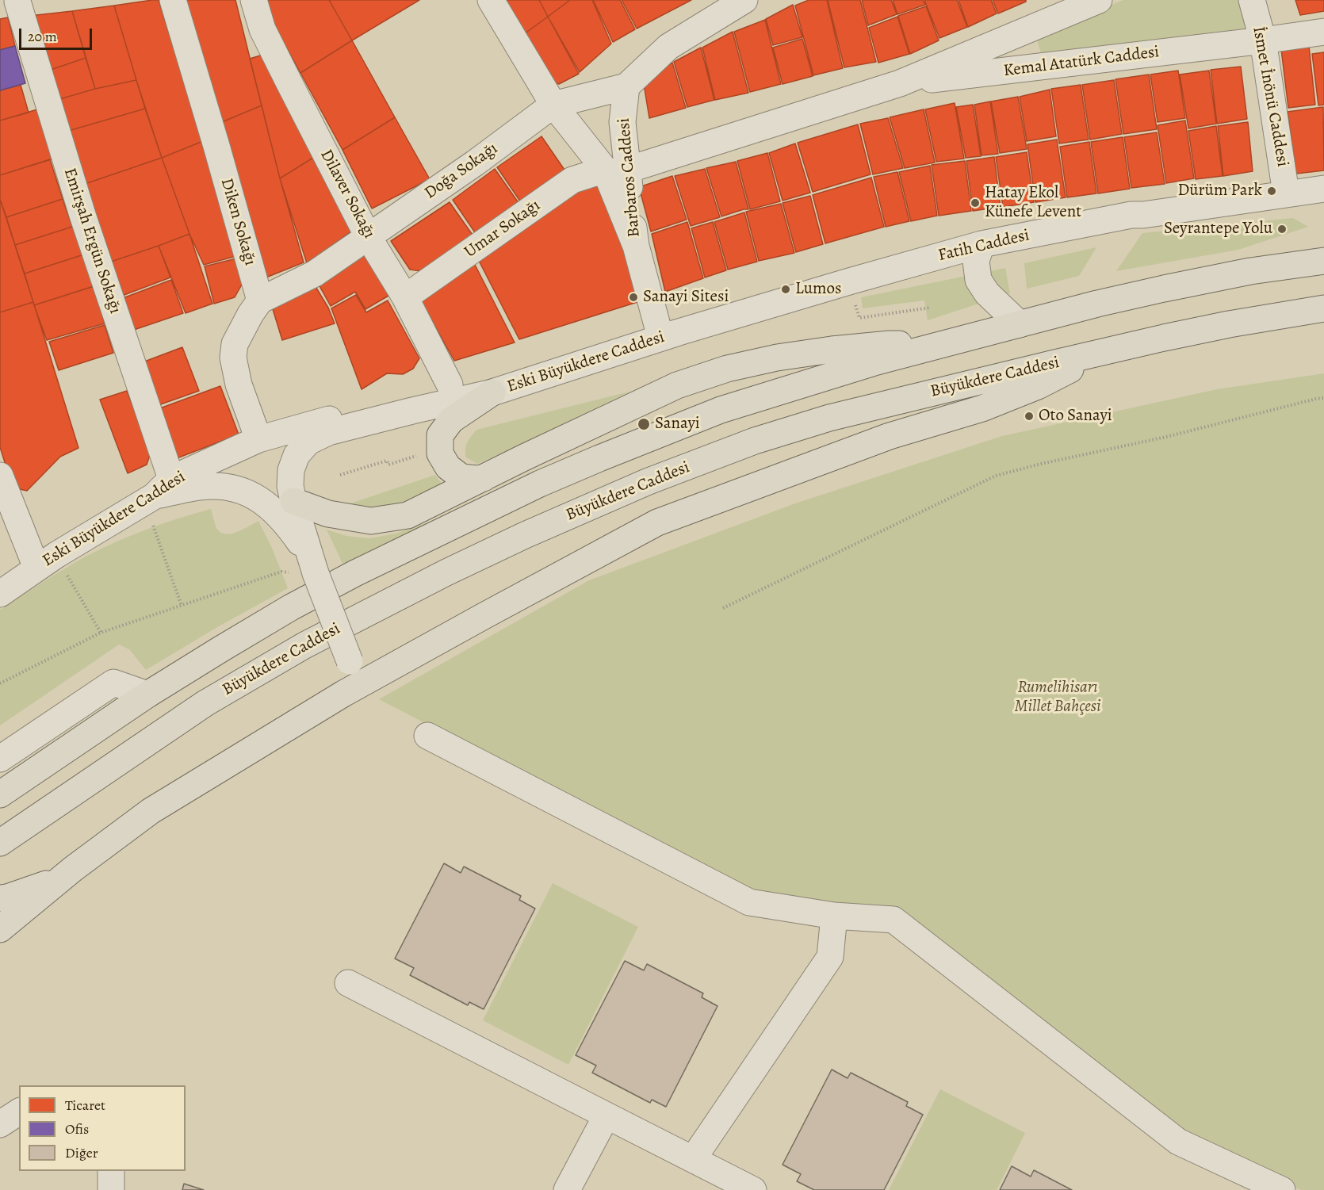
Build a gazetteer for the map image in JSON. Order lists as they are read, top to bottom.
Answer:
{
  "streets": {
    "main road": ["Büyükdere Caddesi"],
    "street": [
      "Kemal Atatürk Caddesi",
      "İsmet İnönü Caddesi",
      "Doğa Sokağı",
      "Barbaros Caddesi",
      "Dilaver Sokağı",
      "Diken Sokağı",
      "Umar Sokağı",
      "Emirşah Ergün Sokağı",
      "Fatih Caddesi",
      "Eski Büyükdere Caddesi"
    ]
  },
  "crossings": [
    ["Kemal Atatürk Caddesi", "İsmet İnönü Caddesi"],
    ["Kemal Atatürk Caddesi", "Barbaros Caddesi"],
    ["Kemal Atatürk Caddesi", "Umar Sokağı"],
    ["İsmet İnönü Caddesi", "Fatih Caddesi"],
    ["Doğa Sokağı", "Dilaver Sokağı"],
    ["Doğa Sokağı", "Diken Sokağı"],
    ["Barbaros Caddesi", "Umar Sokağı"],
    ["Barbaros Caddesi", "Fatih Caddesi"],
    ["Barbaros Caddesi", "Eski Büyükdere Caddesi"],
    ["Dilaver Sokağı", "Umar Sokağı"],
    ["Dilaver Sokağı", "Eski Büyükdere Caddesi"],
    ["Emirşah Ergün Sokağı", "Eski Büyükdere Caddesi"],
    ["Fatih Caddesi", "Eski Büyükdere Caddesi"]
  ],
  "parks": ["Rumelihisarı Millet Bahçesi"],
  "places": [
    "Dürüm Park",
    "Hatay Ekol Künefe Levent",
    "Seyrantepe Yolu",
    "Lumos",
    "Sanayi Sitesi",
    "Oto Sanayi",
    "Sanayi"
  ],
  "legend": ["Ticaret", "Ofis", "Diğer"],
  "scale_bar": "20 m"
}
